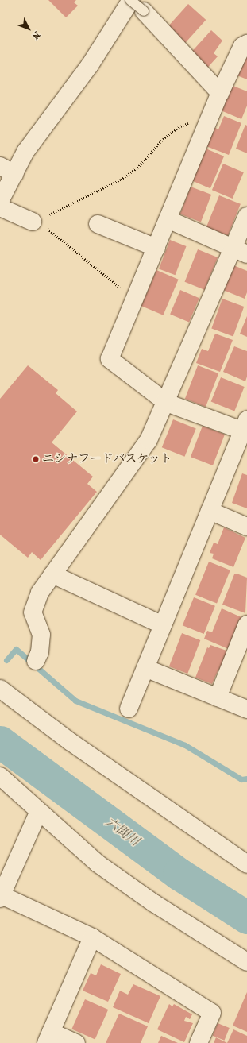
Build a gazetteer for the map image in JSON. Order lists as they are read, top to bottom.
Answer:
{
  "water": ["六間川"],
  "places": ["ニシナフードバスケット"],
  "north": "bottom right"
}
